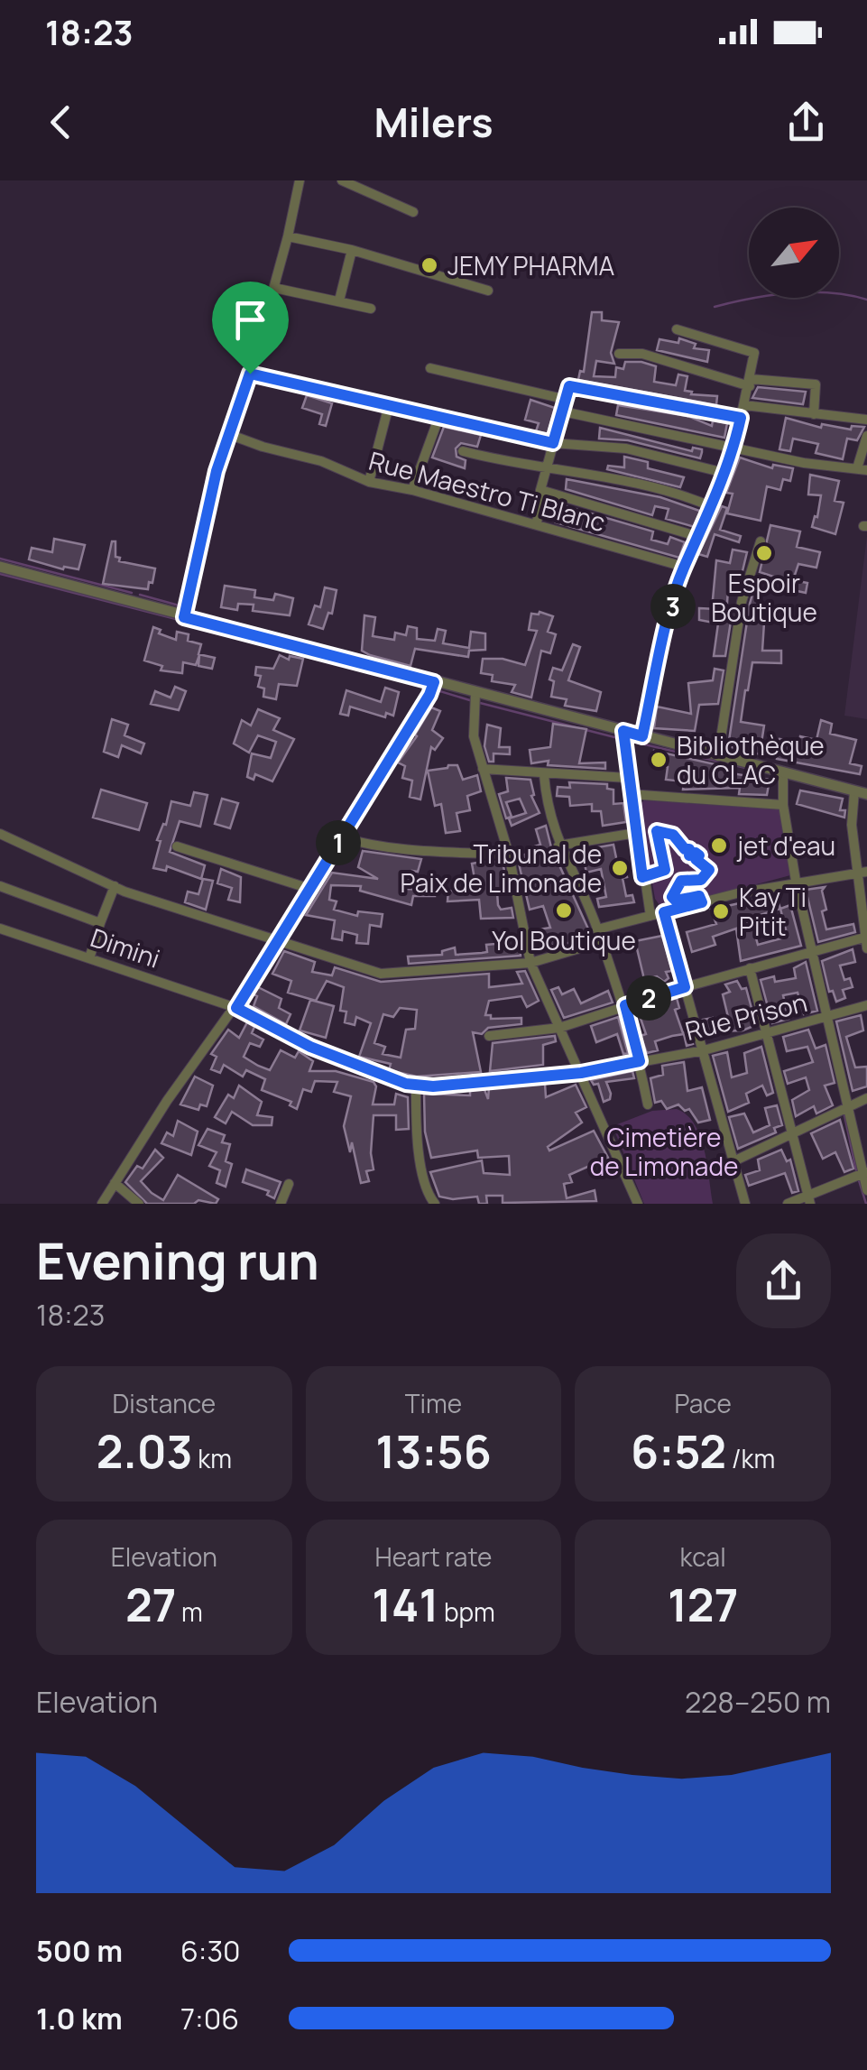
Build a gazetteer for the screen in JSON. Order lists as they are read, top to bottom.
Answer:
{
  "streets": {
    "street": ["Rue Maestro Ti Blanc", "Dimini", "Rue Prison"]
  },
  "crossings": [
    ["Dimini", "Rue Prison"]
  ],
  "parks": ["Cimetière de Limonade"],
  "places": [
    "JEMY PHARMA",
    "Espoir Boutique",
    "Bibliothèque du CLAC",
    "jet d'eau",
    "Tribunal de Paix de Limonade",
    "Yol Boutique",
    "Kay Ti Pitit"
  ],
  "north": "top right",
  "page": {
    "status": "18:23",
    "header": "Milers",
    "pins": ["3", "1", "2"],
    "heading": ["Evening run", "18:23"],
    "stats": [
      ["Distance", "2.03 km"],
      ["Time", "13:56"],
      ["Pace", "6:52 /km"],
      ["Elevation", "27 m"],
      ["Heart rate", "141 bpm"],
      ["kcal", "127"]
    ],
    "chart": ["Elevation", "228–250 m"],
    "list": [
      {
        "name": "500 m",
        "note": "6:30"
      },
      {
        "name": "1.0 km",
        "note": "7:06"
      }
    ]
  }
}
